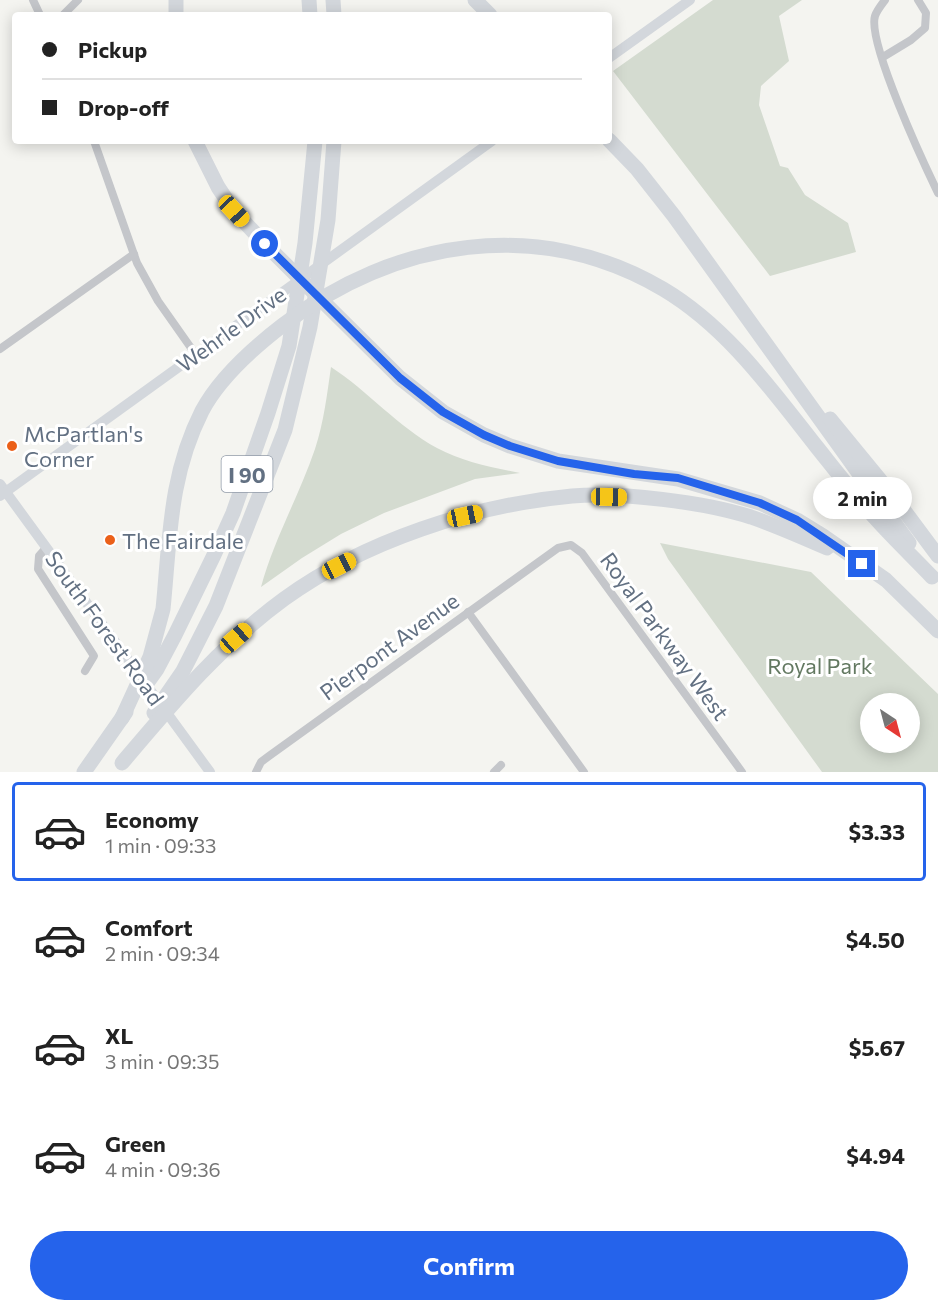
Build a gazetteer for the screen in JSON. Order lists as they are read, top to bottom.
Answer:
{
  "streets": {
    "highway": ["I 90"],
    "street": [
      "Wehrle Drive",
      "South Forest Road",
      "Royal Parkway West",
      "Pierpont Avenue"
    ]
  },
  "crossings": [
    ["Wehrle Drive", "South Forest Road"],
    ["Royal Parkway West", "Pierpont Avenue"]
  ],
  "parks": ["Royal Park"],
  "places": ["McPartlan's Corner", "The Fairdale"],
  "north": "bottom right",
  "page": {
    "banner": ["Pickup", "Drop-off"],
    "bubble": "2 min",
    "list": [
      {
        "name": "Economy",
        "note": "1 min · 09:33",
        "value": "$3.33"
      },
      {
        "name": "Comfort",
        "note": "2 min · 09:34",
        "value": "$4.50"
      },
      {
        "name": "XL",
        "note": "3 min · 09:35",
        "value": "$5.67"
      },
      {
        "name": "Green",
        "note": "4 min · 09:36",
        "value": "$4.94"
      }
    ],
    "buttons": "Confirm"
  }
}
